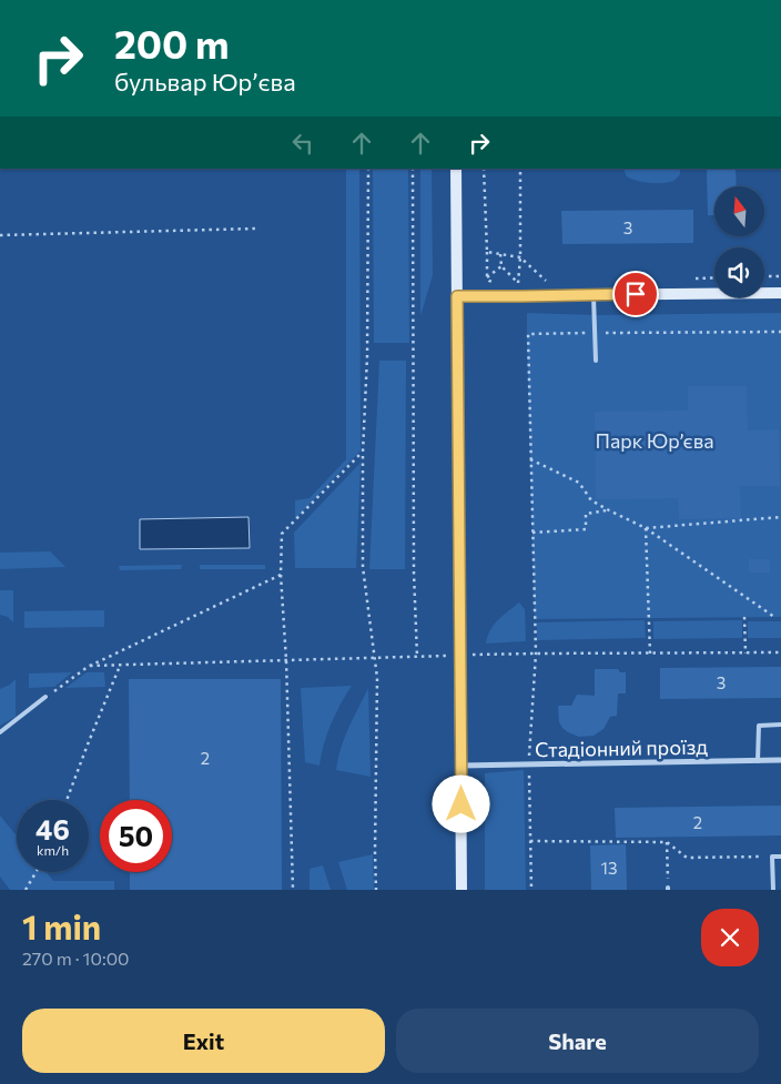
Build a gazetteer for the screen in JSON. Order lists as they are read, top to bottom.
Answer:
{
  "streets": {
    "street": ["Стадіонний проїзд"]
  },
  "parks": ["Парк Юр’єва"],
  "house_numbers": [
    "3",
    "3",
    "2",
    "2",
    "13"
  ],
  "north": "top",
  "page": {
    "turn": ["200 m", "бульвар Юрʼєва"],
    "speed": "46 km/h",
    "limit": "50",
    "heading": ["1 min", "270 m · 10:00"],
    "buttons": ["Exit", "Share"]
  }
}
